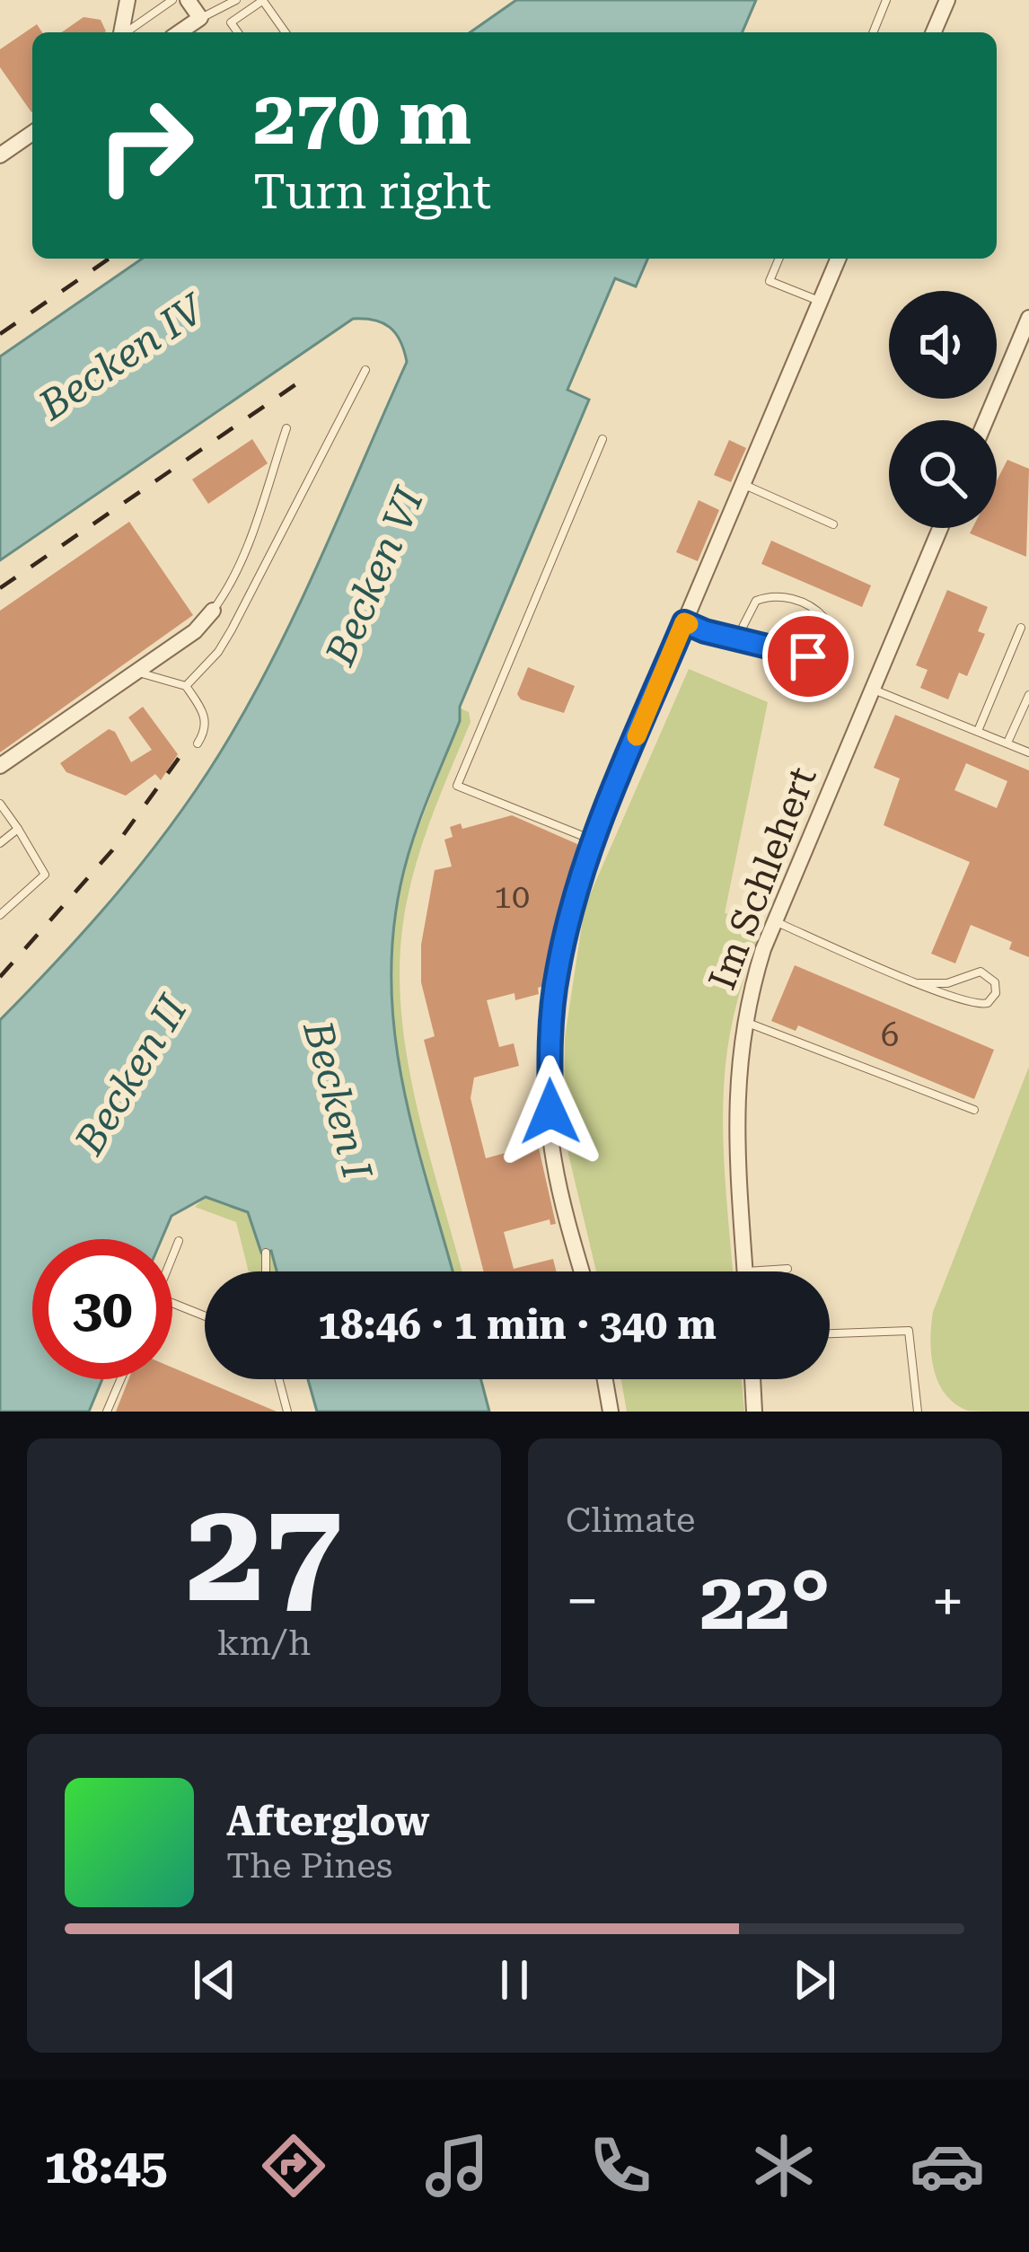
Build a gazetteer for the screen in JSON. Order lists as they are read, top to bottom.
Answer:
{
  "streets": {
    "street": ["Im Schlehert"]
  },
  "water": [
    "Becken IV",
    "Becken VI",
    "Becken II",
    "Becken I"
  ],
  "house_numbers": ["10", "6"],
  "page": {
    "turn": ["270 m", "Turn right"],
    "limit": "30",
    "trip": "18:46 · 1 min · 340 m",
    "tile": [
      ["27", "km/h"],
      "Climate"
    ],
    "heat": ["−", "22°", "+"],
    "song": ["Afterglow", "The Pines"],
    "tabs": "18:45"
  }
}
